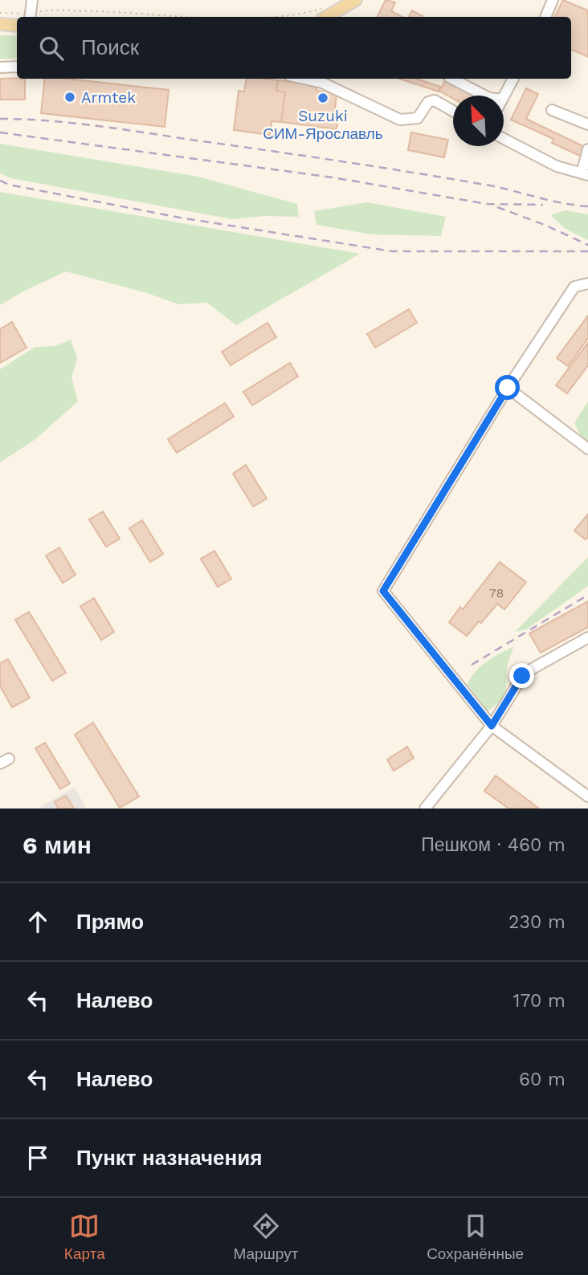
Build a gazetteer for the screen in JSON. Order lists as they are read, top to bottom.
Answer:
{
  "places": ["Armtek", "Suzuki СИМ-Ярославль"],
  "house_numbers": ["78"],
  "north": "top left",
  "page": {
    "search": "Поиск",
    "heading": ["6 мин", "Пешком · 460 m"],
    "list": [
      ["Прямо", "230 m"],
      ["Налево", "170 m"],
      ["Налево", "60 m"],
      "Пункт назначения"
    ],
    "nav": ["Карта", "Маршрут", "Сохранённые"]
  }
}
